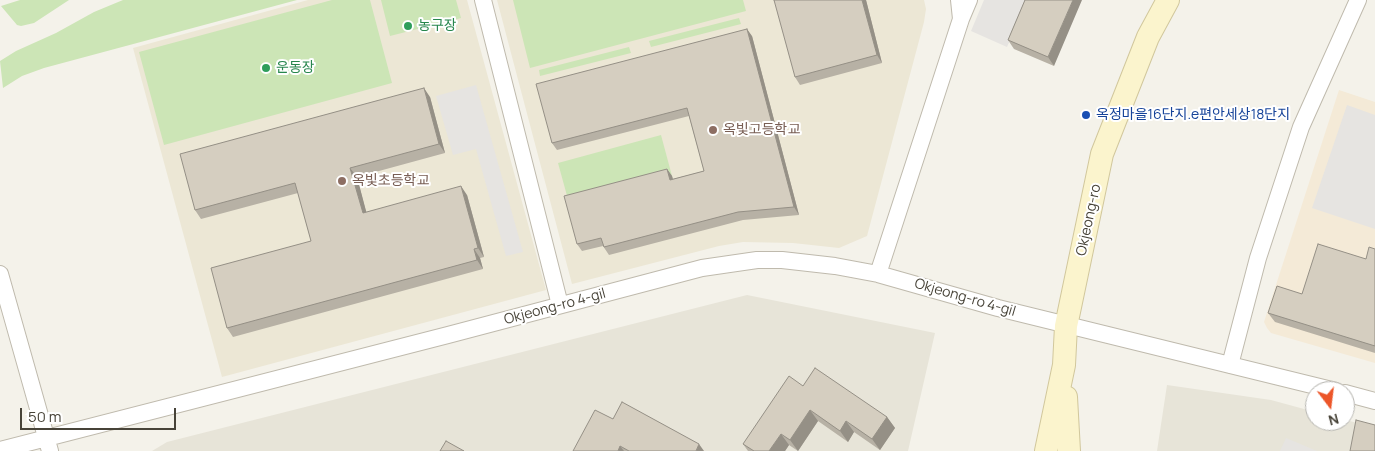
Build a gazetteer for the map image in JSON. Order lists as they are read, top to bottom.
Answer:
{
  "streets": {
    "main road": ["Okjeong-ro"],
    "street": ["Okjeong-ro 4-gil"]
  },
  "crossings": [
    ["Okjeong-ro", "Okjeong-ro 4-gil"]
  ],
  "places": [
    "농구장",
    "운동장",
    "옥정마을16단지.e편안세상18단지",
    "옥빛고등학교",
    "옥빛초등학교"
  ],
  "scale_bar": "50 m",
  "north": "bottom"
}
